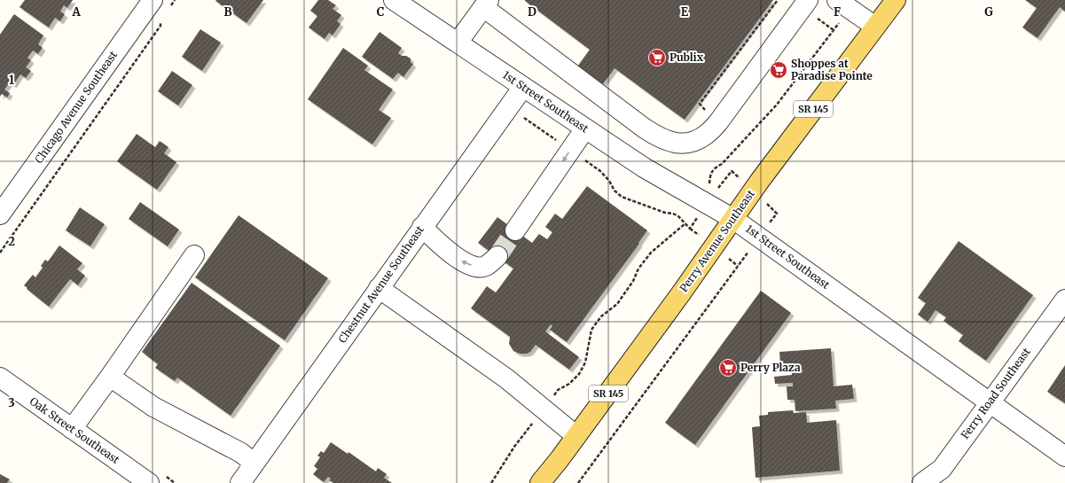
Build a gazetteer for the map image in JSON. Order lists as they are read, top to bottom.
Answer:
{
  "streets": {
    "main road": ["SR 145", "Perry Avenue Southeast"],
    "street": [
      "1st Street Southeast",
      "Chicago Avenue Southeast",
      "Chestnut Avenue Southeast",
      "Ferry Road Southeast",
      "Oak Street Southeast"
    ]
  },
  "crossings": [
    ["1st Street Southeast", "Perry Avenue Southeast"],
    ["1st Street Southeast", "Chestnut Avenue Southeast"],
    ["1st Street Southeast", "Ferry Road Southeast"]
  ],
  "places": {
    "supermarket": ["Publix", "Shoppes at Paradise Pointe", "Perry Plaza"]
  },
  "grid": {
    "columns": [
      "A",
      "B",
      "C",
      "D",
      "E",
      "F",
      "G"
    ],
    "rows": ["1", "2", "3"]
  }
}
